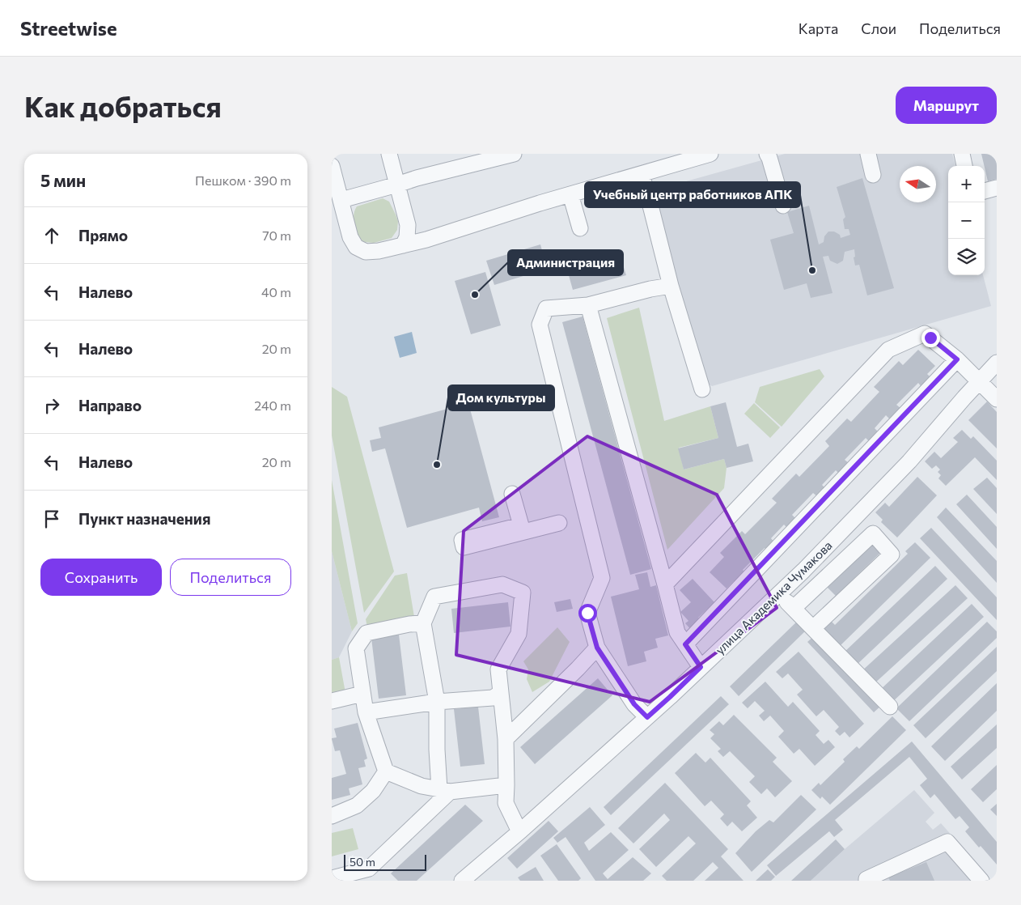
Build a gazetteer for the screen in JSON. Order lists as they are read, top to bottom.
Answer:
{
  "streets": {
    "street": ["улица Академика Чумакова"]
  },
  "places": ["Учебный центр работников АПК", "Администрация", "Дом культуры"],
  "scale_bar": "50 m",
  "north": "left",
  "page": {
    "header": "Streetwise",
    "nav": ["Карта", "Слои", "Поделиться"],
    "buttons": [
      "Маршрут",
      ["Сохранить", "Поделиться"]
    ],
    "title": "Как добраться",
    "heading": ["5 мин", "Пешком · 390 m"],
    "map_buttons": ["+", "−"],
    "list": [
      ["Прямо", "70 m"],
      ["Налево", "40 m"],
      ["Налево", "20 m"],
      ["Направо", "240 m"],
      ["Налево", "20 m"],
      "Пункт назначения"
    ],
    "scale": "50 m"
  }
}
